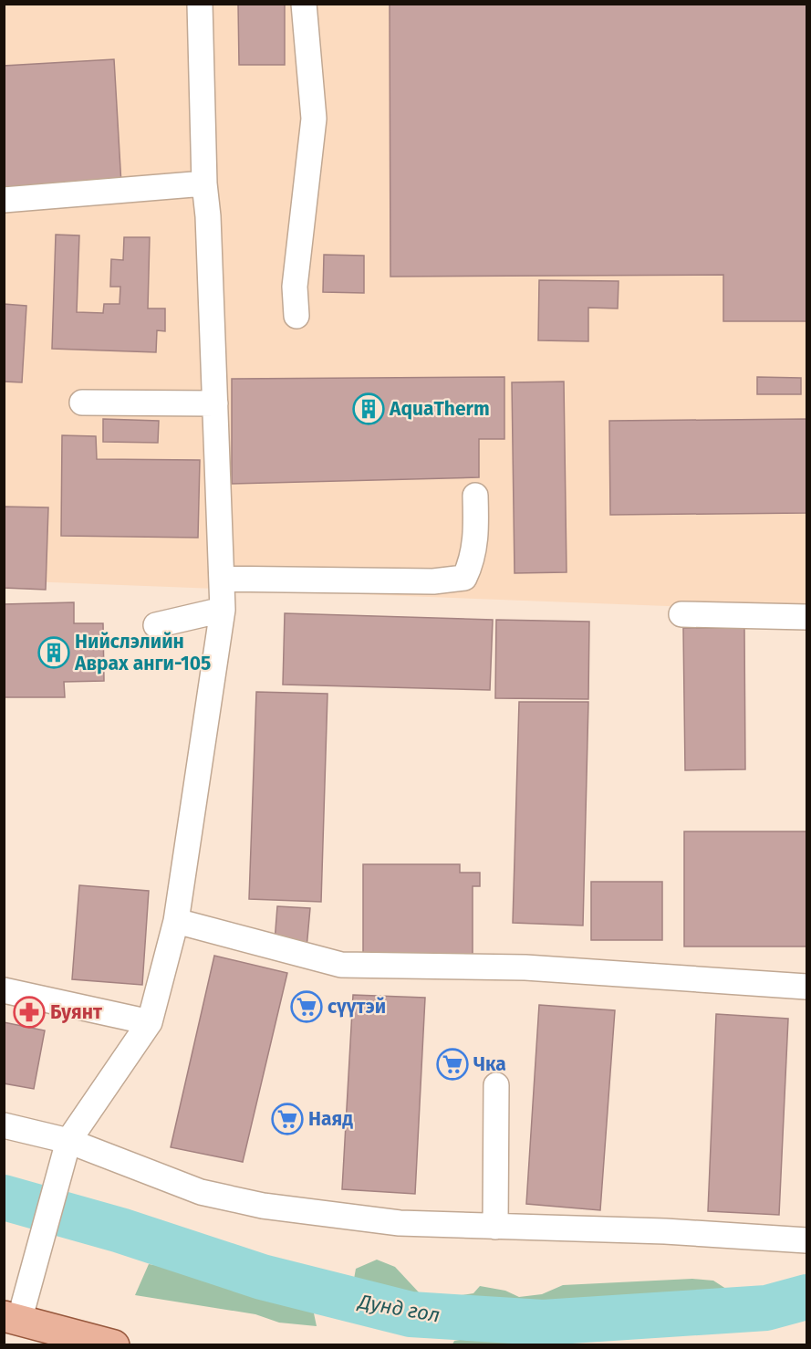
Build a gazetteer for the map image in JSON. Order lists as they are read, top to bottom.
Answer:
{
  "water": ["Дунд гол"],
  "places": {
    "building": ["AquaTherm", "Нийслэлийн Аврах анги-105"],
    "supermarket": ["сүүтэй", "Чка", "Наяд"],
    "pharmacy": ["Буянт"]
  }
}
